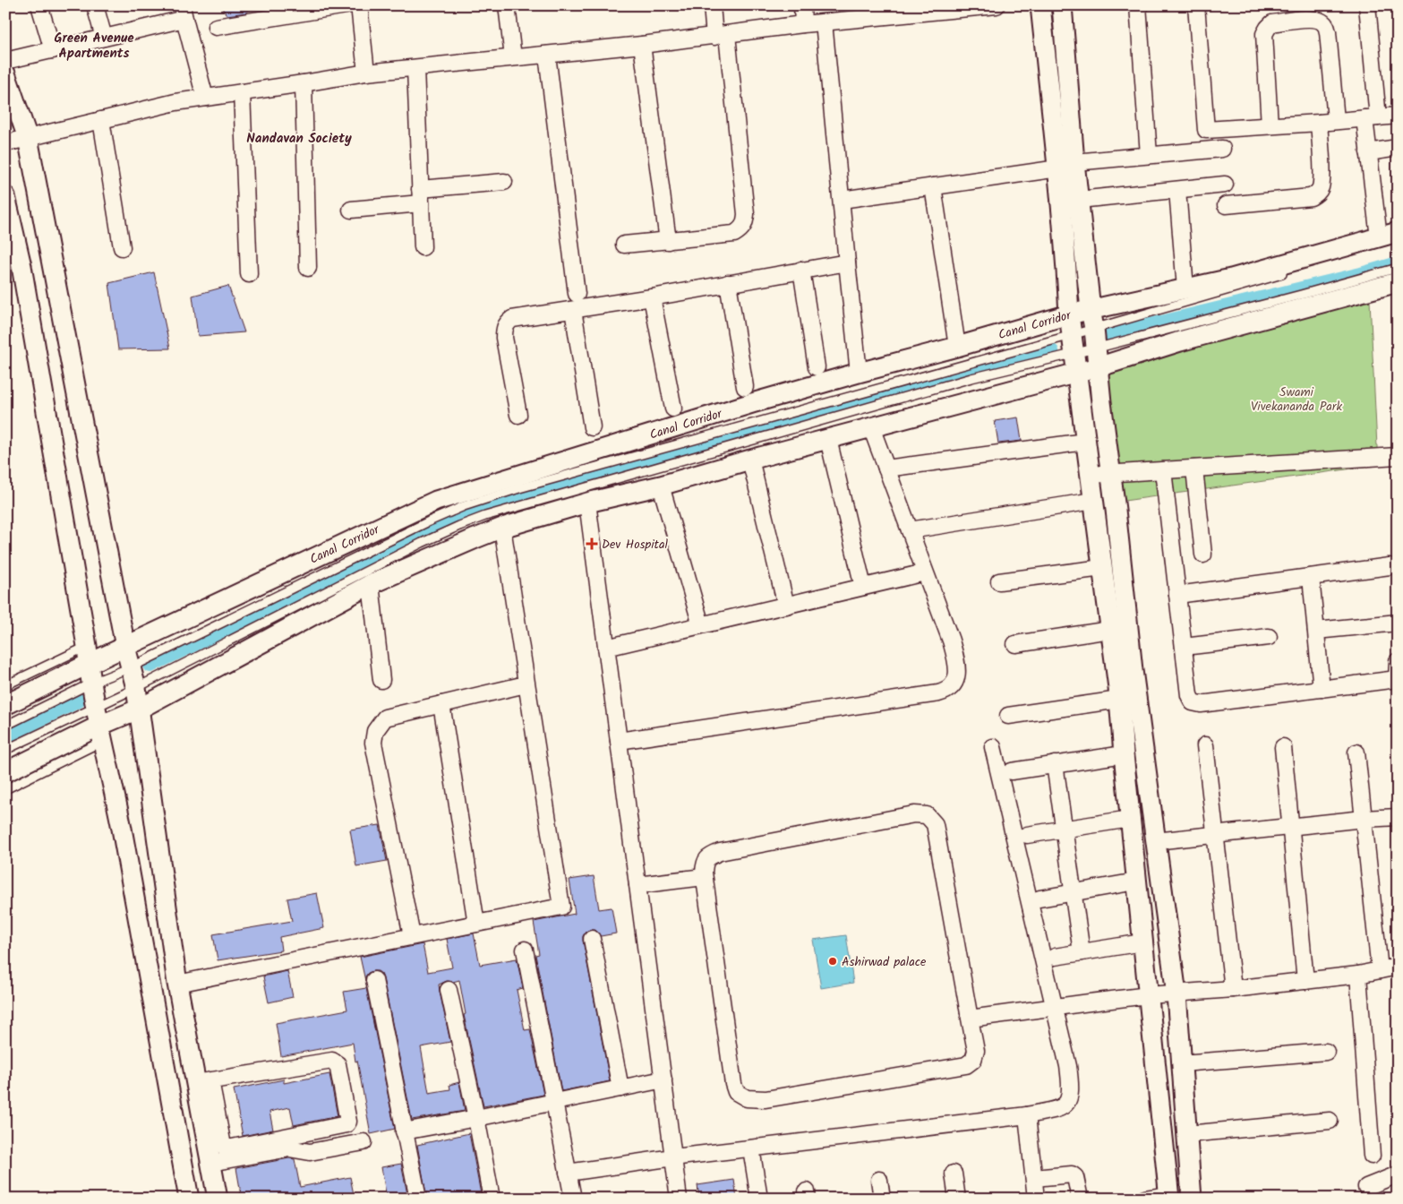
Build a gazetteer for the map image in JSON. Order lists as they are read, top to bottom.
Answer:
{
  "streets": {
    "street": ["Canal Corridor"]
  },
  "districts": ["Green Avenue Apartments", "Nandavan Society"],
  "parks": ["Swami Vivekananda Park"],
  "places": {
    "health": ["Dev Hospital"],
    "other": ["Ashirwad palace"]
  }
}
